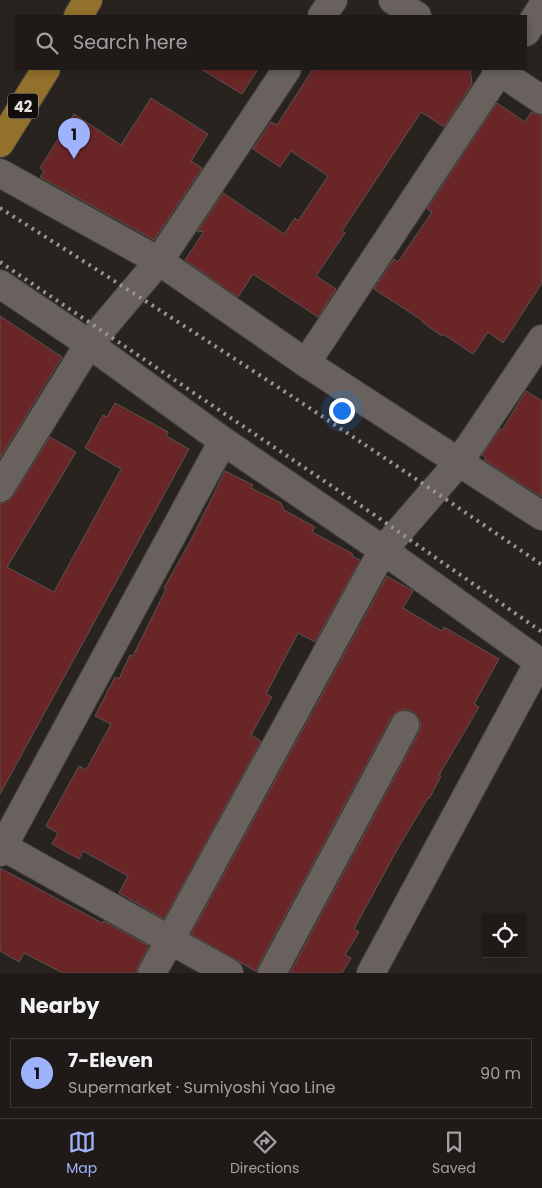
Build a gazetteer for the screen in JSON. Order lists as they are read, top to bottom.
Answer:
{
  "streets": {
    "main road": ["42"]
  },
  "page": {
    "search": "Search here",
    "pins": "1",
    "heading": "Nearby",
    "list": [
      {
        "mark": "1",
        "name": "7-Eleven",
        "note": "Supermarket · Sumiyoshi Yao Line",
        "value": "90 m"
      }
    ],
    "nav": ["Map", "Directions", "Saved"]
  }
}
